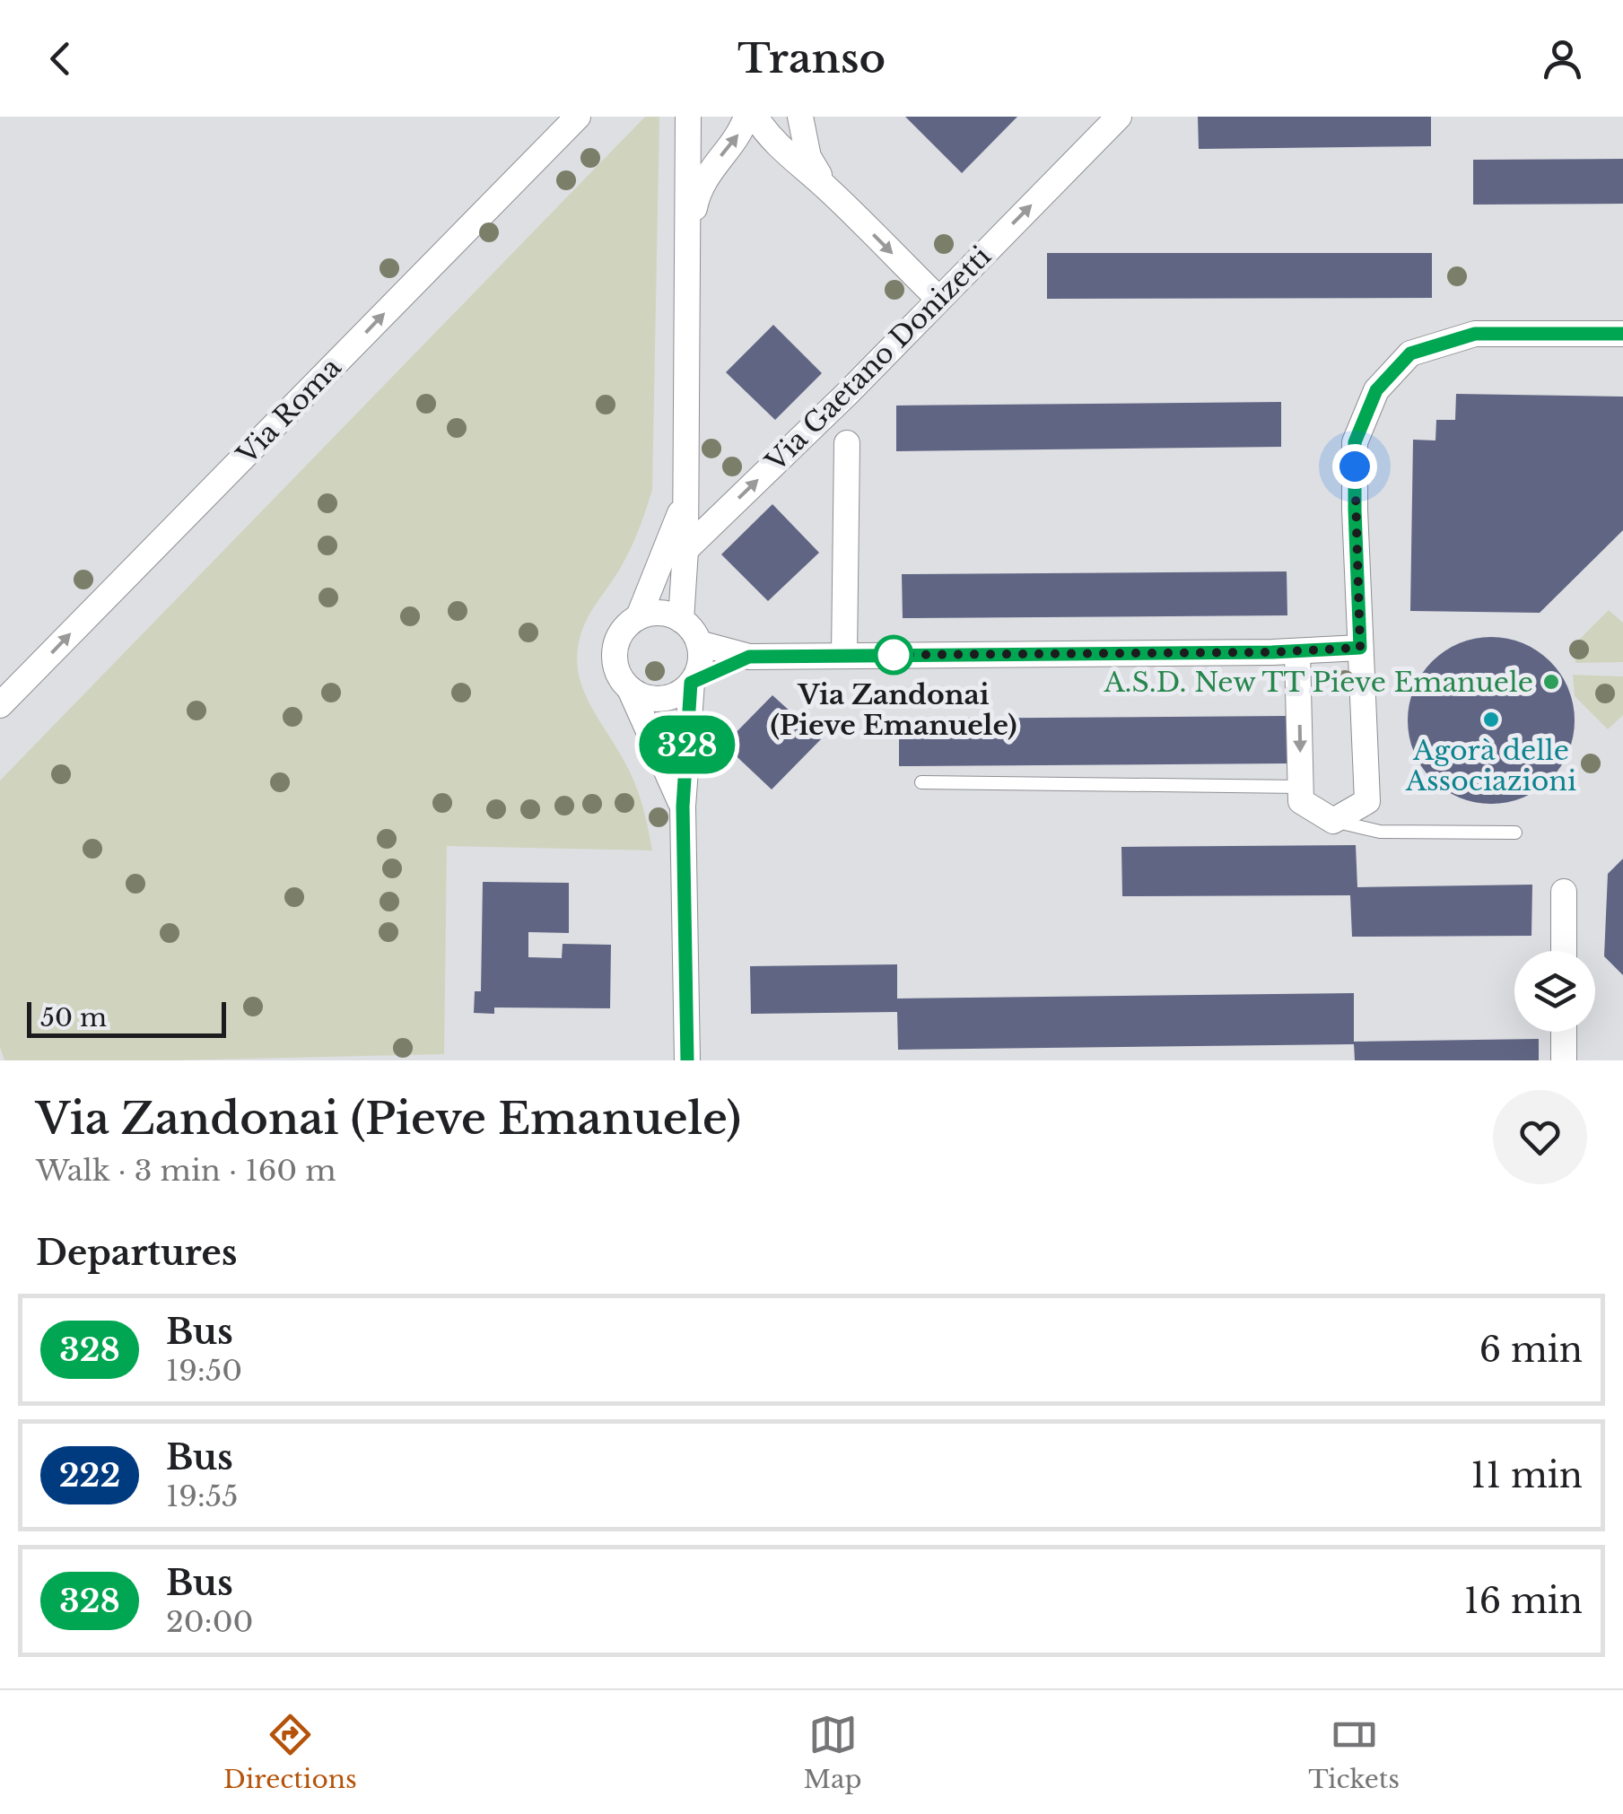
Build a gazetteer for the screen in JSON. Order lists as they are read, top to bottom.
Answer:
{
  "streets": {
    "street": ["Via Gaetano Donizetti", "Via Roma"]
  },
  "one_way": ["Via Gaetano Donizetti", "Via Roma"],
  "places": ["Via Zandonai (Pieve Emanuele)", "A.S.D. New TT Pieve Emanuele", "Agorà delle Associazioni"],
  "lines": ["bus line 328"],
  "scale_bar": "50 m",
  "page": {
    "header": "Transo",
    "on_map": "328",
    "scale": "50 m",
    "heading": [
      ["Via Zandonai (Pieve Emanuele)", "Walk · 3 min · 160 m"],
      "Departures"
    ],
    "list": [
      {
        "mark": "328",
        "name": "Bus",
        "note": "19:50",
        "value": "6 min"
      },
      {
        "mark": "222",
        "name": "Bus",
        "note": "19:55",
        "value": "11 min"
      },
      {
        "mark": "328",
        "name": "Bus",
        "note": "20:00",
        "value": "16 min"
      }
    ],
    "tabs": ["Directions", "Map", "Tickets"]
  }
}
